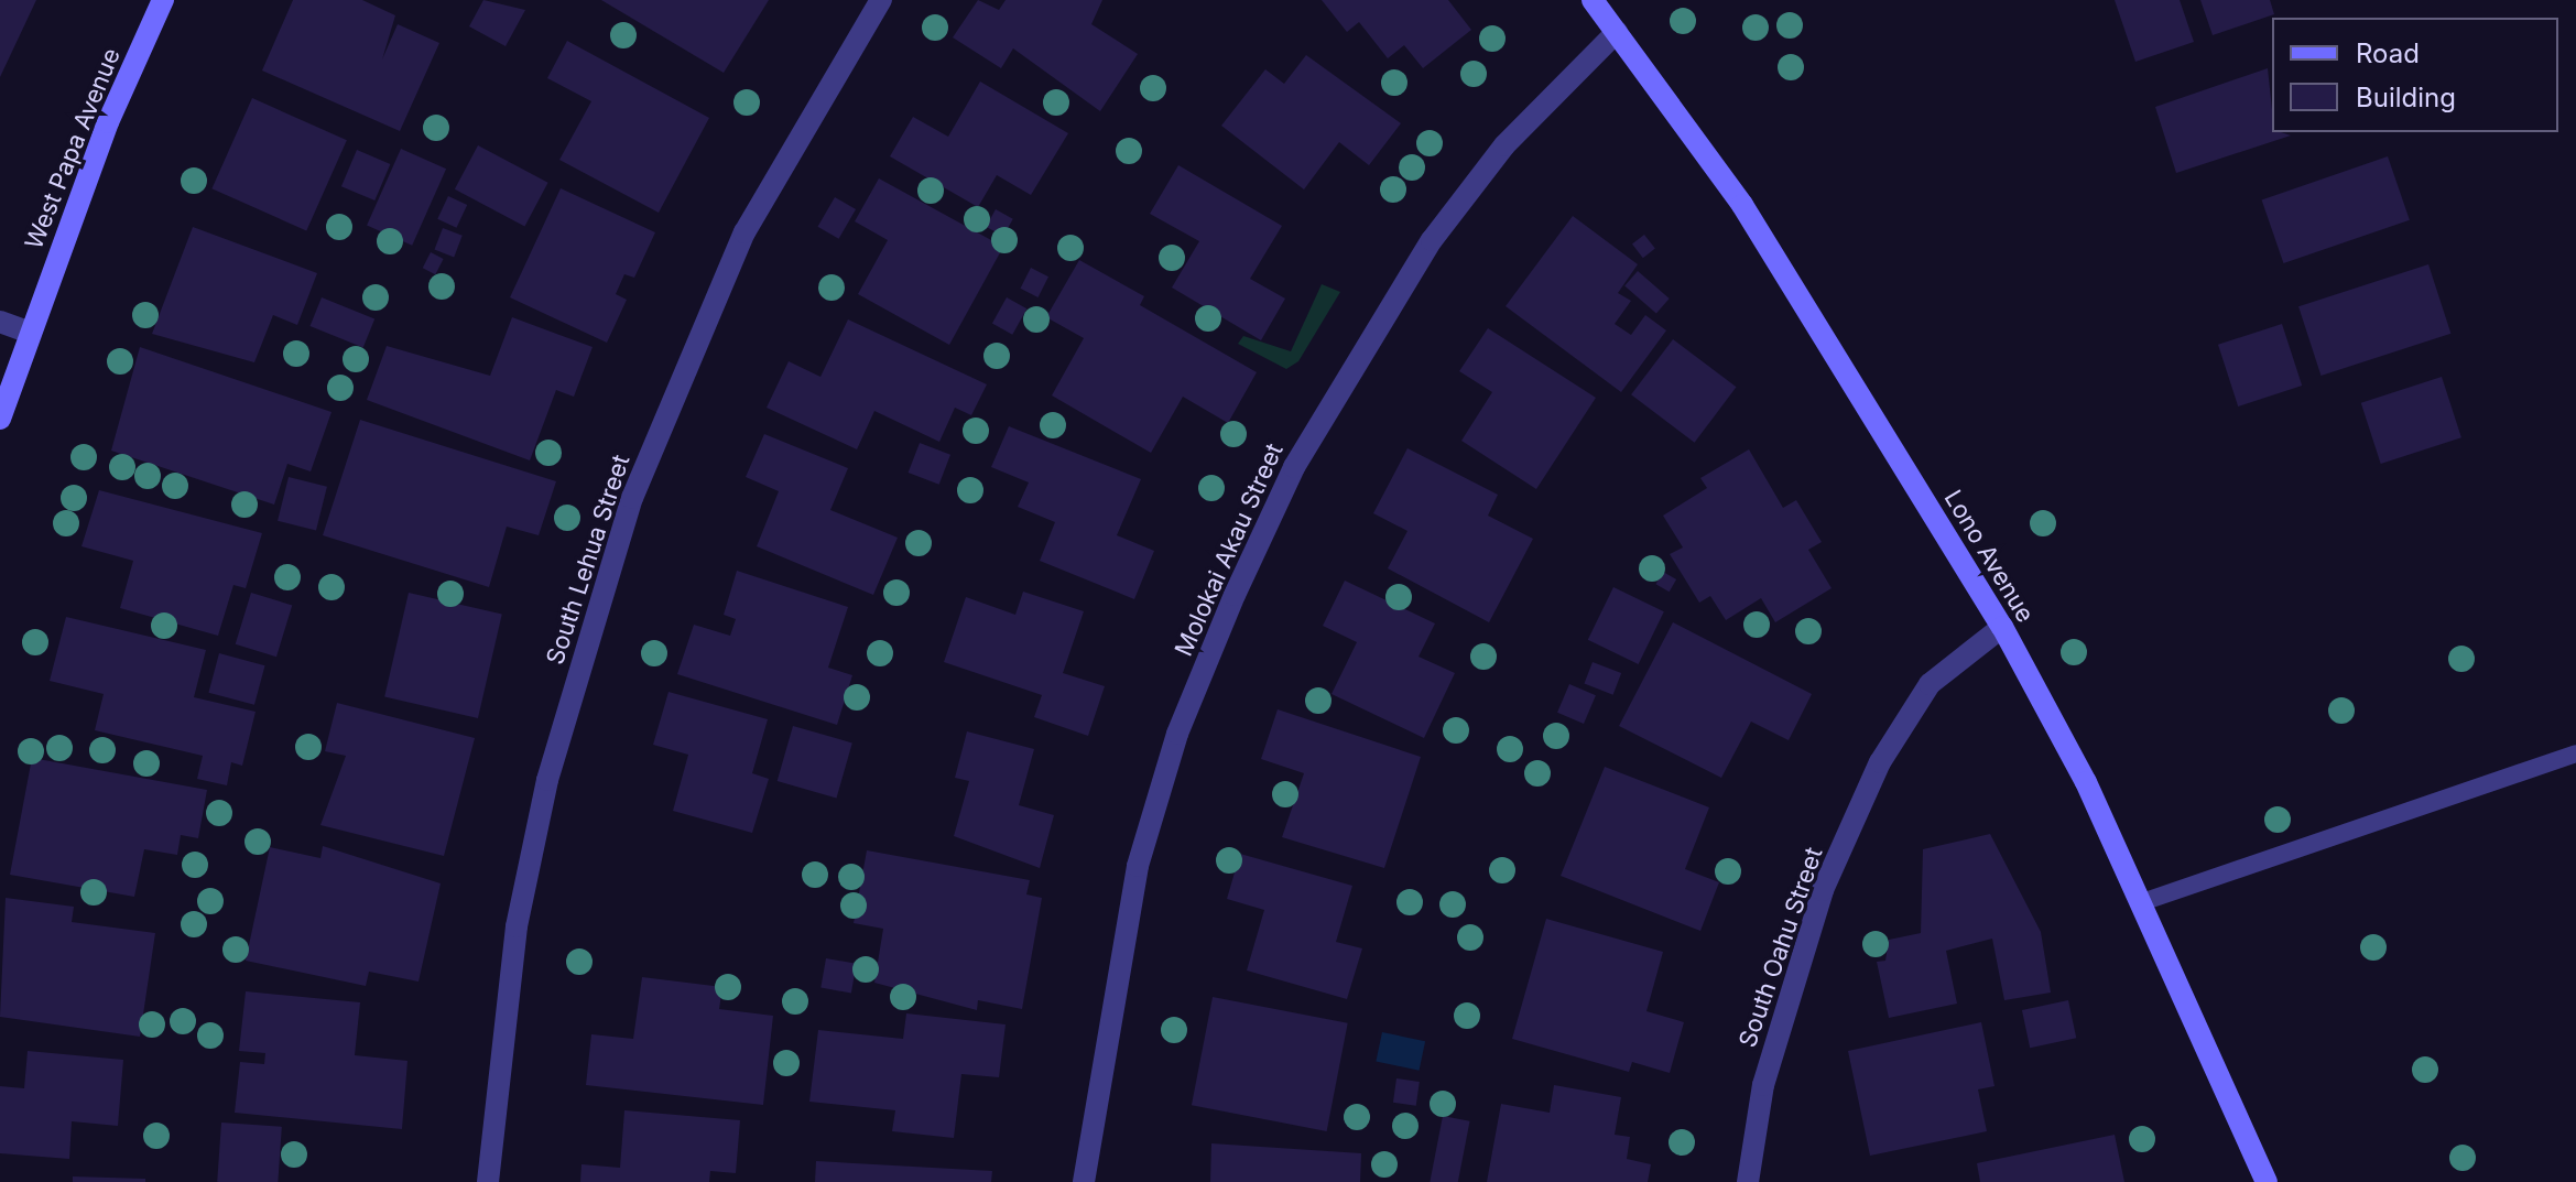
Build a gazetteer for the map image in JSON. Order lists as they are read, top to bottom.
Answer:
{
  "streets": {
    "street": [
      "West Papa Avenue",
      "Molokai Akau Street",
      "Lono Avenue",
      "South Lehua Street",
      "South Oahu Street"
    ]
  },
  "crossings": [
    ["Molokai Akau Street", "Lono Avenue"],
    ["Lono Avenue", "South Oahu Street"]
  ],
  "legend": ["Road", "Building"]
}
